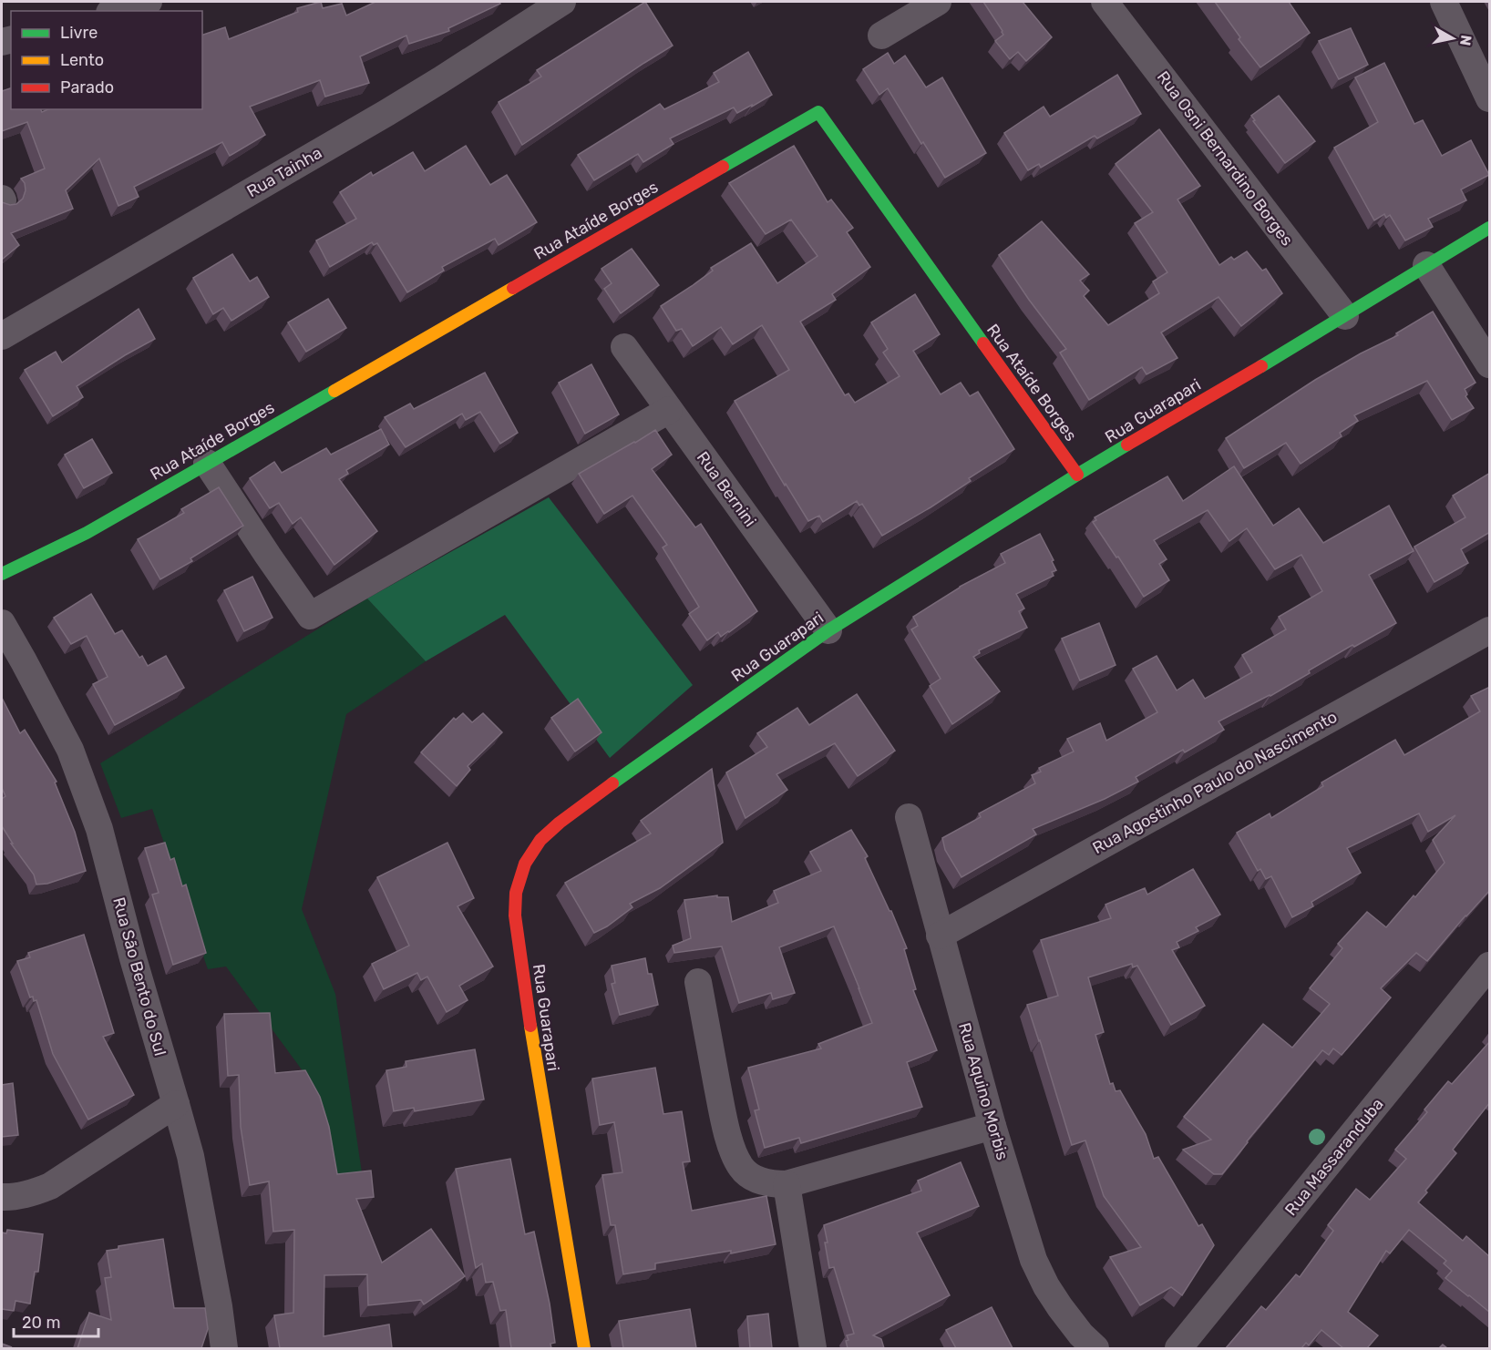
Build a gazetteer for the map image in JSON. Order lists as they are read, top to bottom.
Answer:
{
  "streets": {
    "street": [
      "Rua Osni Bernardino Borges",
      "Rua Tainha",
      "Rua Ataíde Borges",
      "Rua Guarapari",
      "Rua Bernini",
      "Rua Agostinho Paulo do Nascimento",
      "Rua São Bento do Sul",
      "Rua Aquino Morbis",
      "Rua Massaranduba"
    ]
  },
  "crossings": [
    ["Rua Osni Bernardino Borges", "Rua Guarapari"],
    ["Rua Ataíde Borges", "Rua Guarapari"],
    ["Rua Guarapari", "Rua Bernini"],
    ["Rua Agostinho Paulo do Nascimento", "Rua Aquino Morbis"]
  ],
  "legend": ["Livre", "Lento", "Parado"],
  "scale_bar": "20 m",
  "north": "right"
}
